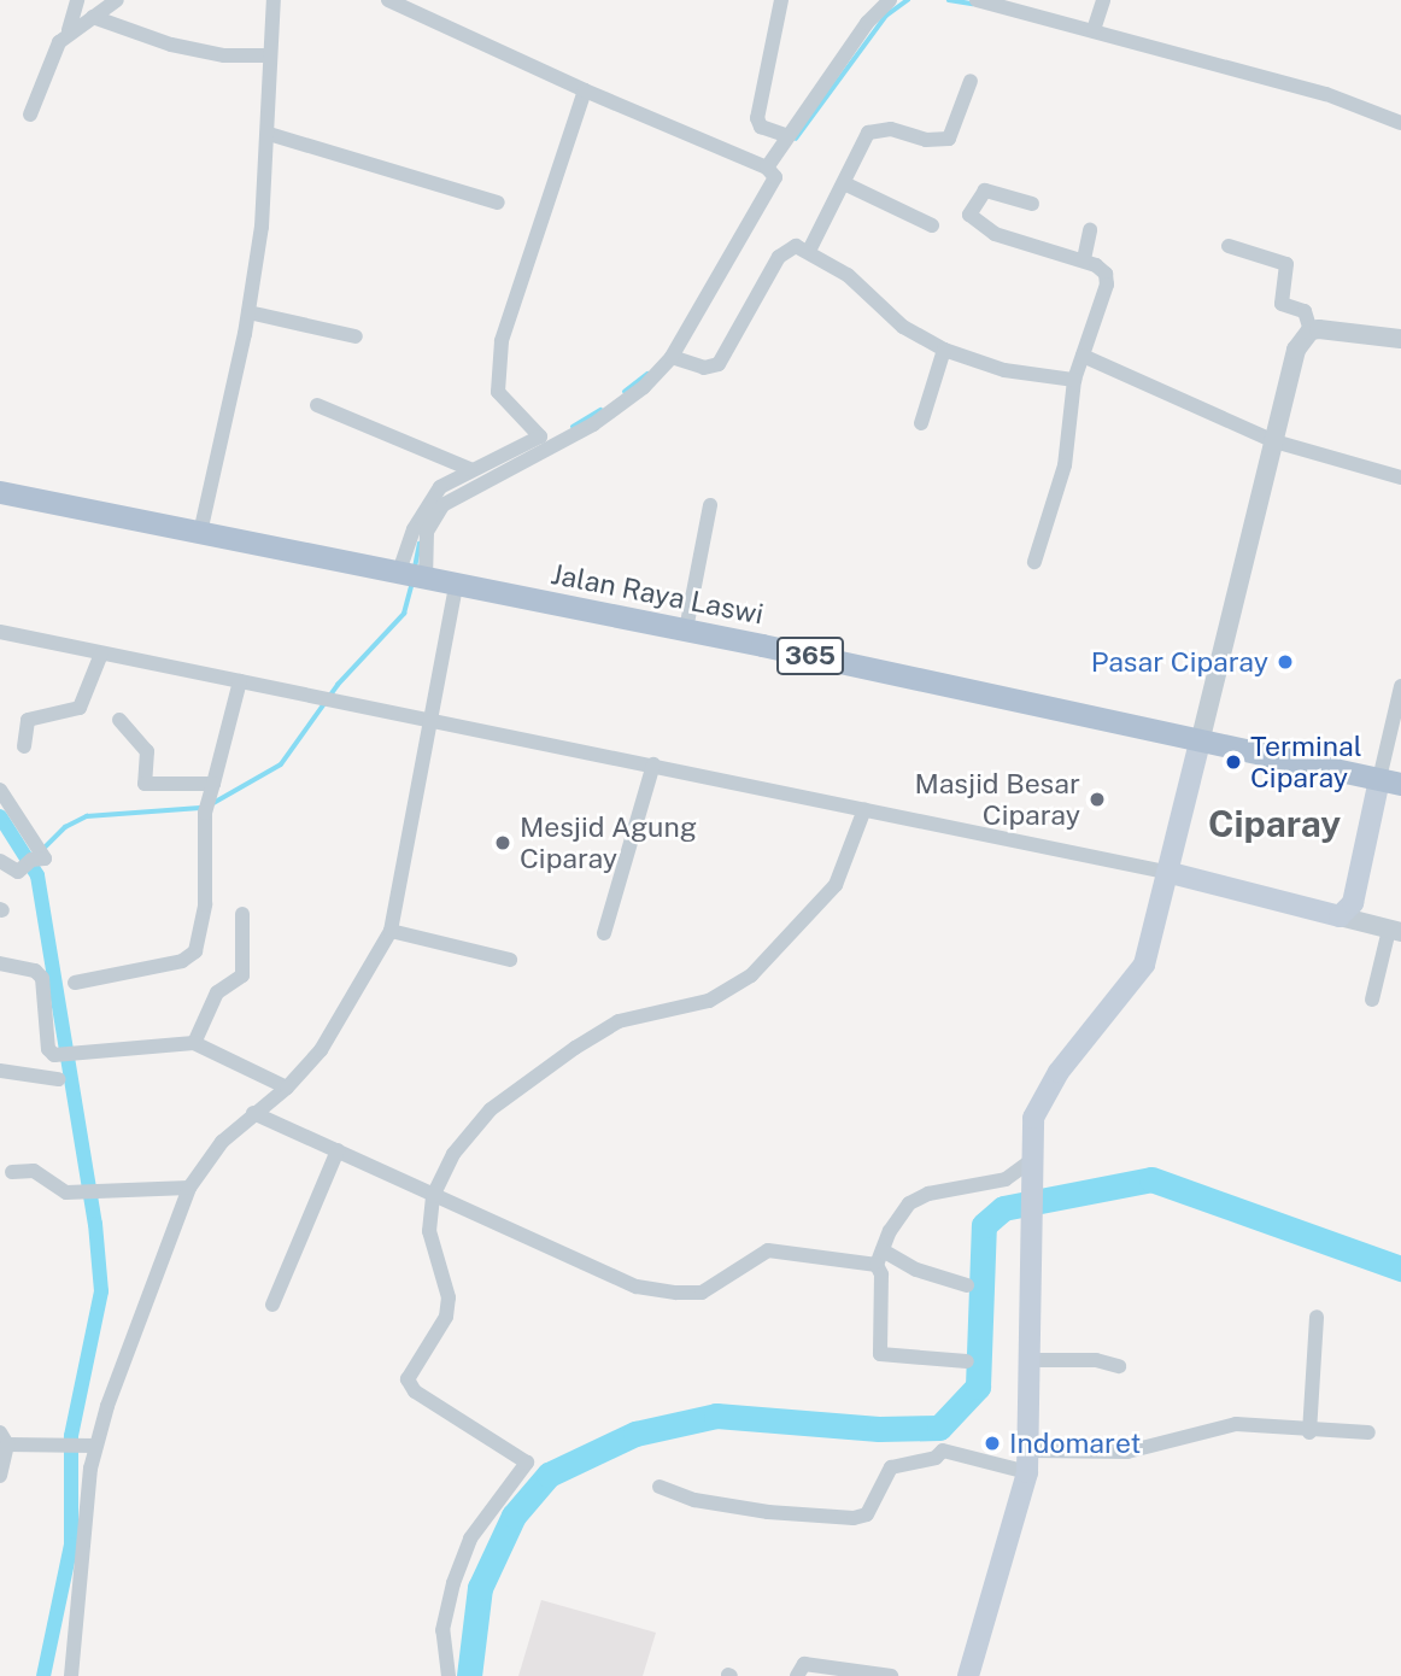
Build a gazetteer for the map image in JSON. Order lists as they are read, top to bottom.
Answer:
{
  "streets": {
    "main road": ["Jalan Raya Laswi", "365"]
  },
  "districts": ["Ciparay"],
  "places": [
    "Pasar Ciparay",
    "Terminal Ciparay",
    "Masjid Besar Ciparay",
    "Mesjid Agung Ciparay",
    "Indomaret"
  ]
}
